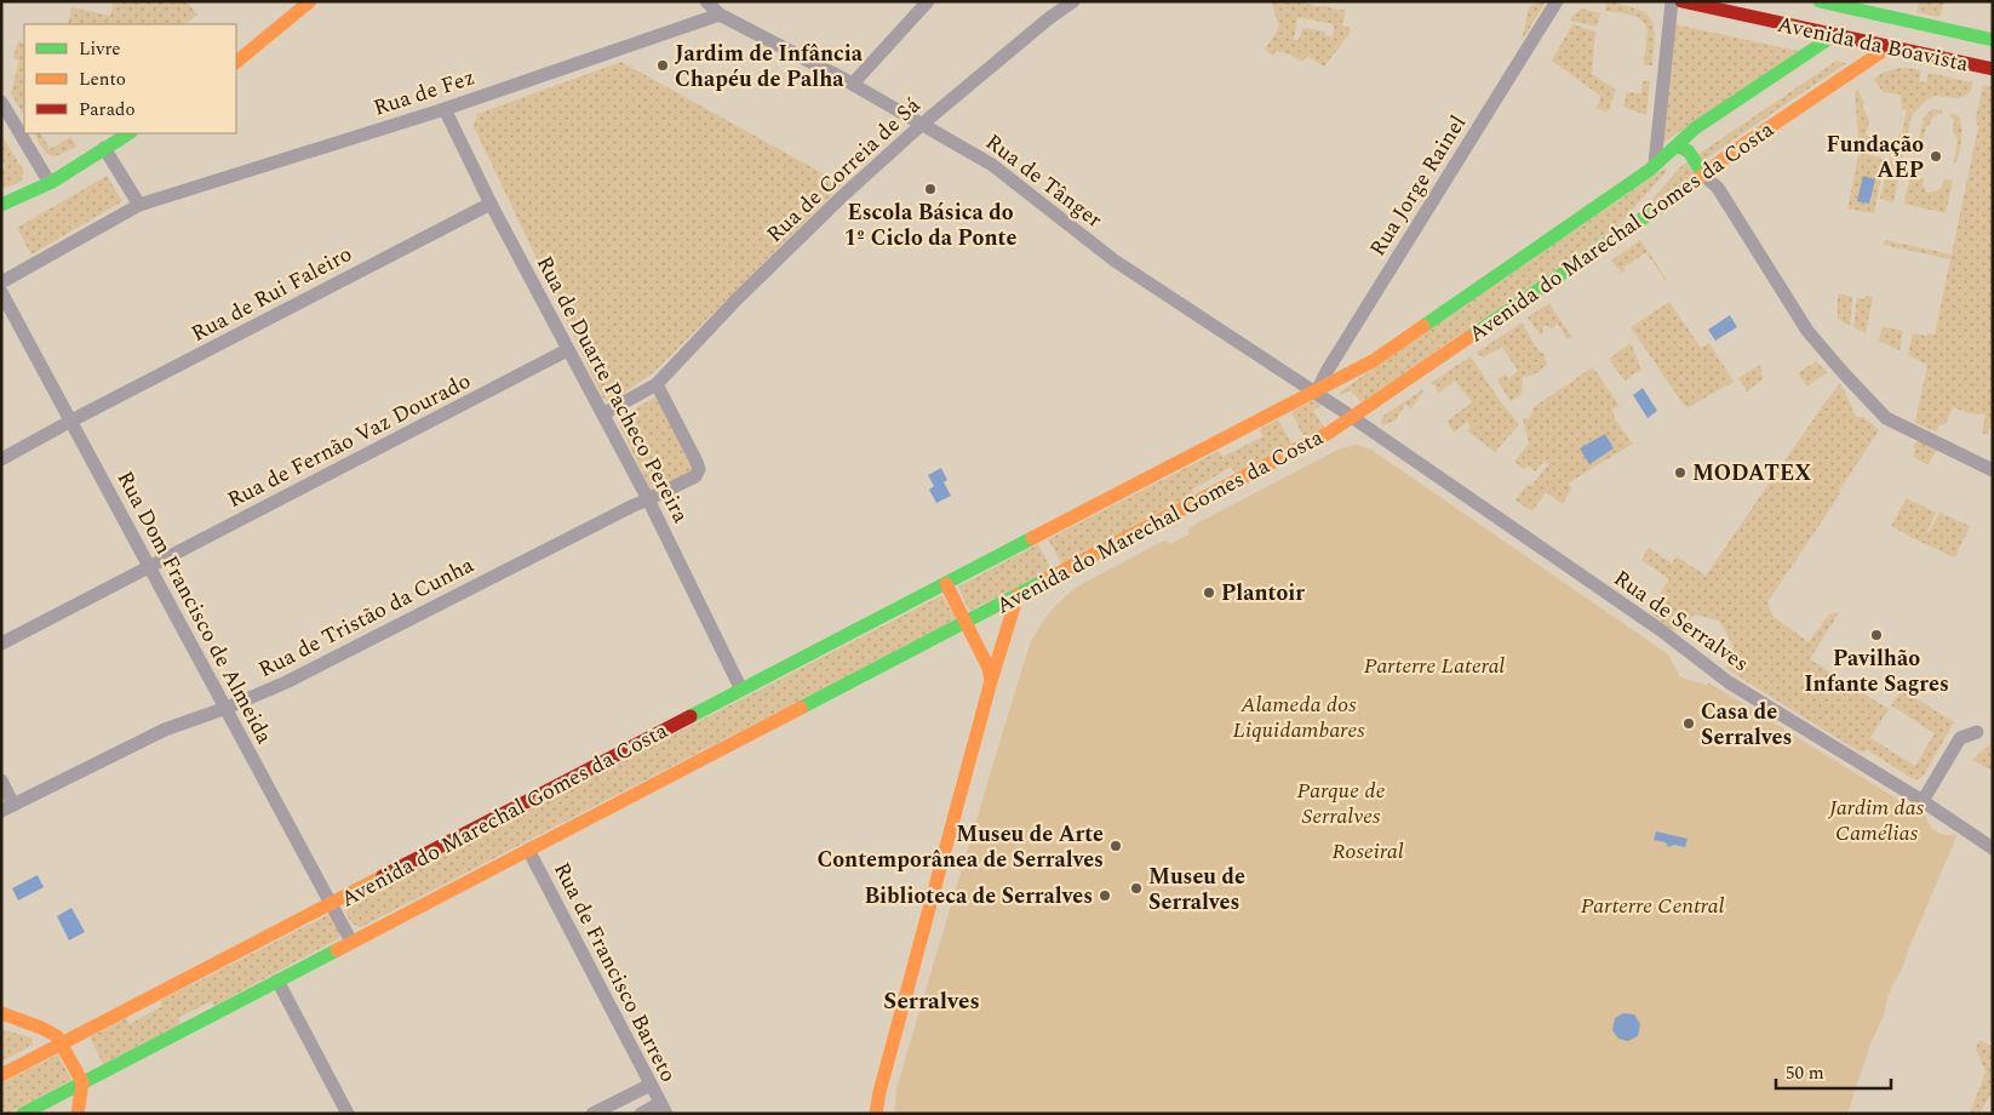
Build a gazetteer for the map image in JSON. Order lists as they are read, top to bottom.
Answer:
{
  "streets": {
    "main road": ["Avenida da Boavista", "Avenida do Marechal Gomes da Costa"],
    "street": [
      "Rua de Fez",
      "Rua de Correia de Sá",
      "Rua de Tânger",
      "Rua Jorge Rainel",
      "Rua de Rui Faleiro",
      "Rua de Duarte Pacheco Pereira",
      "Rua de Fernão Vaz Dourado",
      "Rua Dom Francisco de Almeida",
      "Rua de Tristão da Cunha",
      "Rua de Serralves",
      "Rua de Francisco Barreto"
    ]
  },
  "crossings": [
    ["Avenida da Boavista", "Avenida do Marechal Gomes da Costa"],
    ["Rua de Fez", "Rua de Tânger"],
    ["Rua de Fez", "Rua de Duarte Pacheco Pereira"],
    ["Rua de Correia de Sá", "Rua de Tânger"],
    ["Rua de Correia de Sá", "Rua de Duarte Pacheco Pereira"],
    ["Rua de Tânger", "Rua Jorge Rainel"],
    ["Rua de Tânger", "Avenida do Marechal Gomes da Costa"],
    ["Rua Jorge Rainel", "Avenida do Marechal Gomes da Costa"],
    ["Avenida do Marechal Gomes da Costa", "Rua de Duarte Pacheco Pereira"],
    ["Avenida do Marechal Gomes da Costa", "Rua Dom Francisco de Almeida"],
    ["Avenida do Marechal Gomes da Costa", "Rua de Serralves"],
    ["Avenida do Marechal Gomes da Costa", "Rua de Francisco Barreto"],
    ["Rua de Rui Faleiro", "Rua de Duarte Pacheco Pereira"],
    ["Rua de Rui Faleiro", "Rua Dom Francisco de Almeida"],
    ["Rua de Duarte Pacheco Pereira", "Rua de Fernão Vaz Dourado"],
    ["Rua de Duarte Pacheco Pereira", "Rua de Tristão da Cunha"],
    ["Rua de Fernão Vaz Dourado", "Rua Dom Francisco de Almeida"],
    ["Rua Dom Francisco de Almeida", "Rua de Tristão da Cunha"]
  ],
  "districts": ["Serralves"],
  "parks": [
    "Parterre Lateral",
    "Alameda dos Liquidambares",
    "Parque de Serralves",
    "Jardim das Camélias",
    "Roseiral",
    "Parterre Central"
  ],
  "places": [
    "Jardim de Infância Chapéu de Palha",
    "Fundação AEP",
    "Escola Básica do 1º Ciclo da Ponte",
    "MODATEX",
    "Plantoir",
    "Pavilhão Infante Sagres",
    "Casa de Serralves",
    "Museu de Arte Contemporânea de Serralves",
    "Museu de Serralves",
    "Biblioteca de Serralves"
  ],
  "legend": ["Livre", "Lento", "Parado"],
  "scale_bar": "50 m"
}
